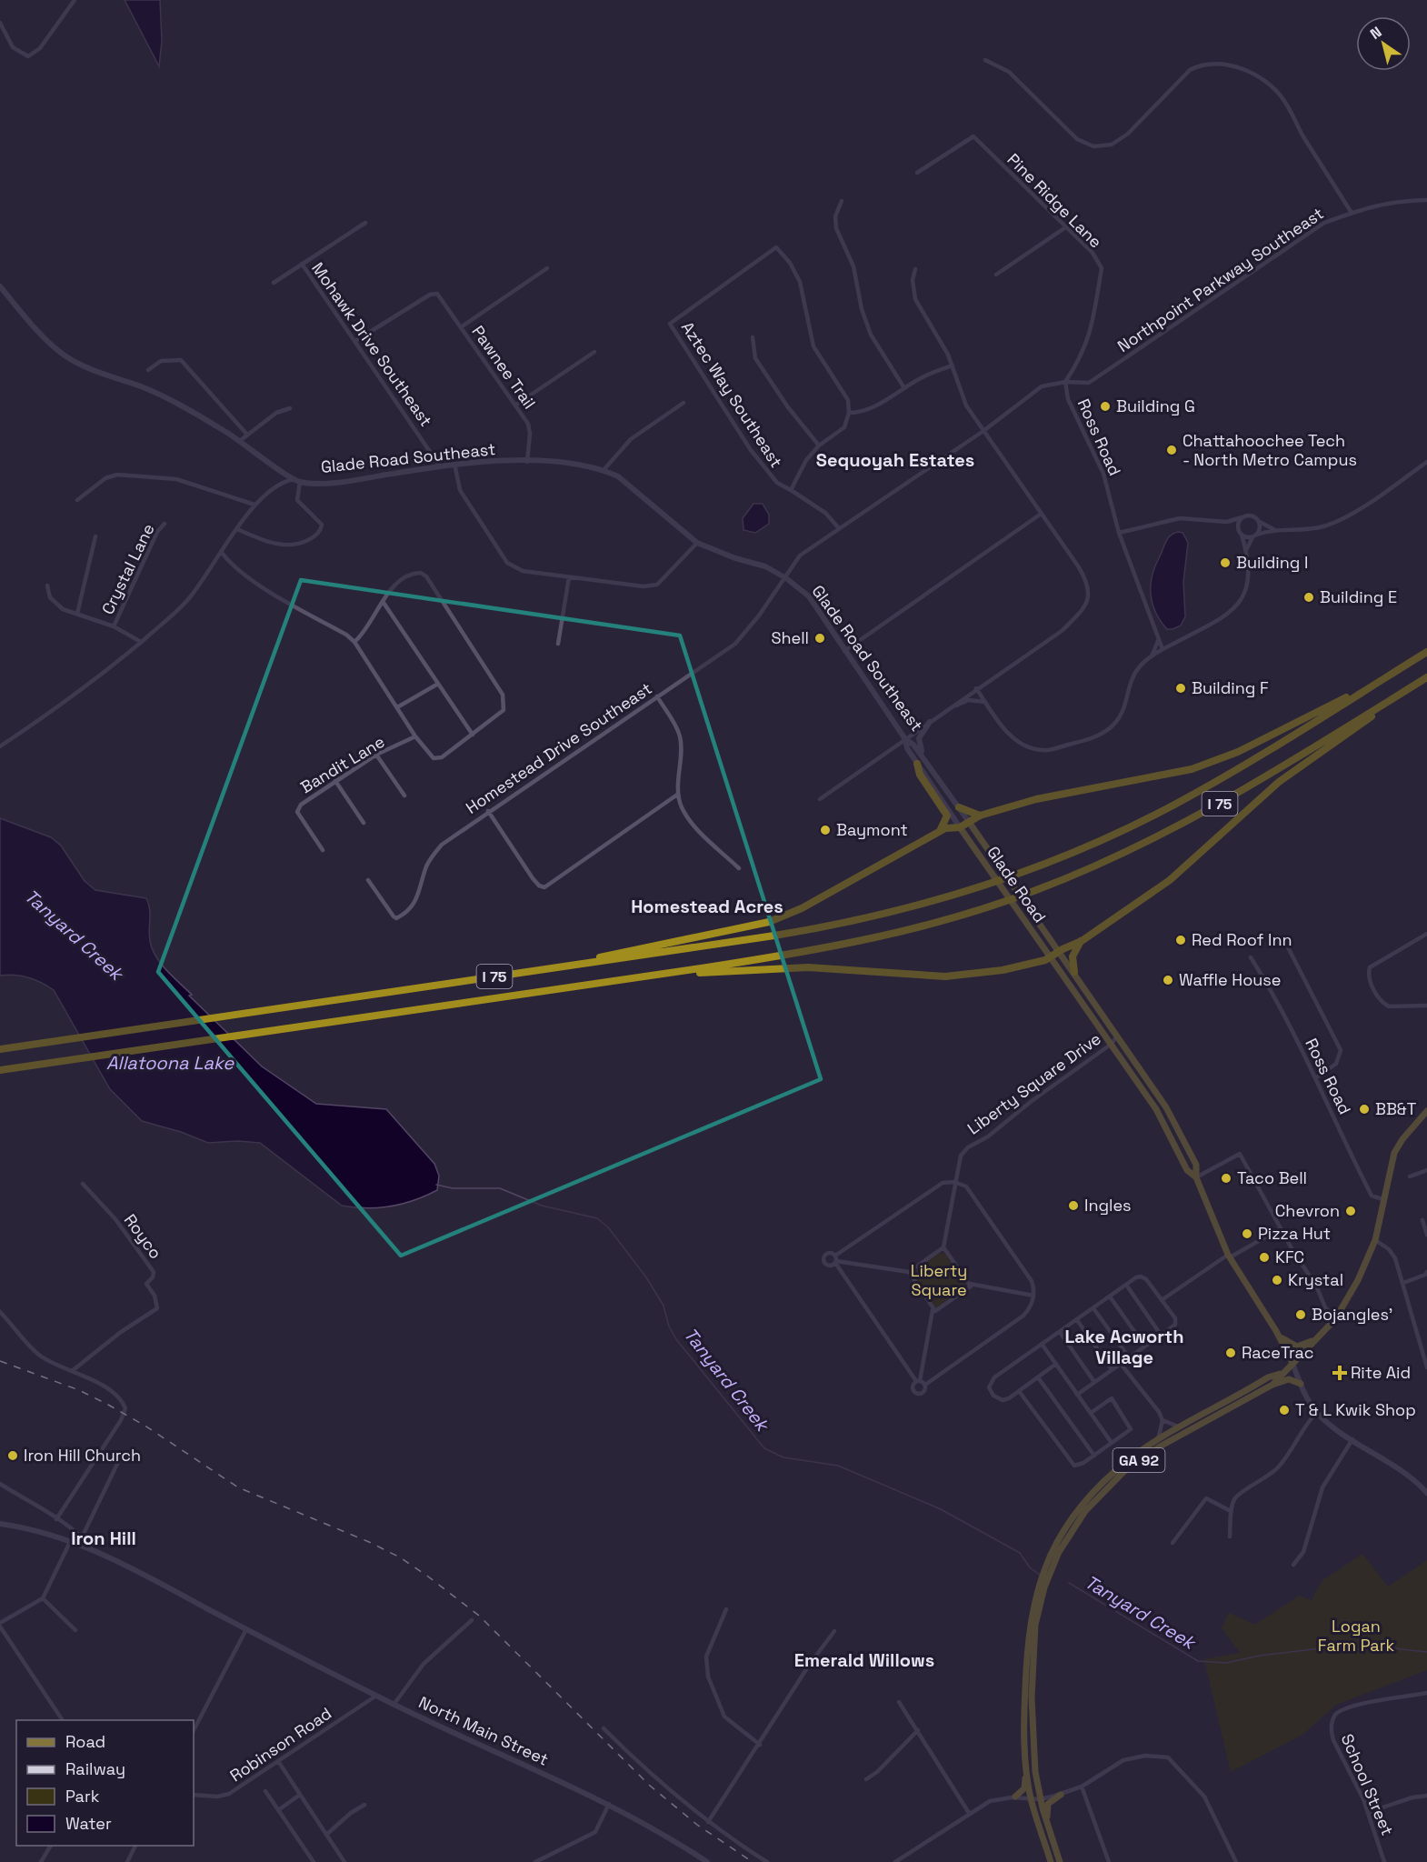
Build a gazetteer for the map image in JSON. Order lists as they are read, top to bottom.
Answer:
{
  "streets": {
    "highway": ["I 75"],
    "main road": ["Glade Road Southeast", "Glade Road", "GA 92"],
    "street": [
      "Pine Ridge Lane",
      "Northpoint Parkway Southeast",
      "Mohawk Drive Southeast",
      "Pawnee Trail",
      "Aztec Way Southeast",
      "Ross Road",
      "Crystal Lane",
      "Homestead Drive Southeast",
      "Bandit Lane",
      "Liberty Square Drive",
      "Royco",
      "North Main Street",
      "Robinson Road",
      "School Street"
    ]
  },
  "crossings": [
    ["Pine Ridge Lane", "Northpoint Parkway Southeast"],
    ["Pine Ridge Lane", "Ross Road"],
    ["Northpoint Parkway Southeast", "Ross Road"],
    ["Northpoint Parkway Southeast", "Homestead Drive Southeast"],
    ["Mohawk Drive Southeast", "Pawnee Trail"],
    ["Mohawk Drive Southeast", "Glade Road Southeast"],
    ["Pawnee Trail", "Glade Road Southeast"],
    ["Aztec Way Southeast", "Homestead Drive Southeast"],
    ["Ross Road", "GA 92"],
    ["Glade Road Southeast", "Homestead Drive Southeast"],
    ["Glade Road Southeast", "Glade Road"],
    ["Glade Road", "Liberty Square Drive"],
    ["North Main Street", "Robinson Road"]
  ],
  "districts": [
    "Sequoyah Estates",
    "Homestead Acres",
    "Lake Acworth Village",
    "Iron Hill",
    "Emerald Willows"
  ],
  "water": ["Tanyard Creek", "Allatoona Lake"],
  "parks": ["Liberty Square", "Logan Farm Park"],
  "places": {
    "other": [
      "Building G",
      "Chattahoochee Tech - North Metro Campus",
      "Building I",
      "Building E",
      "Shell",
      "Building F",
      "Baymont",
      "Red Roof Inn",
      "Waffle House",
      "BB&T",
      "Taco Bell",
      "Ingles",
      "Chevron",
      "Pizza Hut",
      "KFC",
      "Krystal",
      "Bojangles'",
      "RaceTrac",
      "T & L Kwik Shop",
      "Iron Hill Church"
    ],
    "health": ["Rite Aid"]
  },
  "legend": [
    "Road",
    "Railway",
    "Park",
    "Water"
  ],
  "north": "top left"
}
